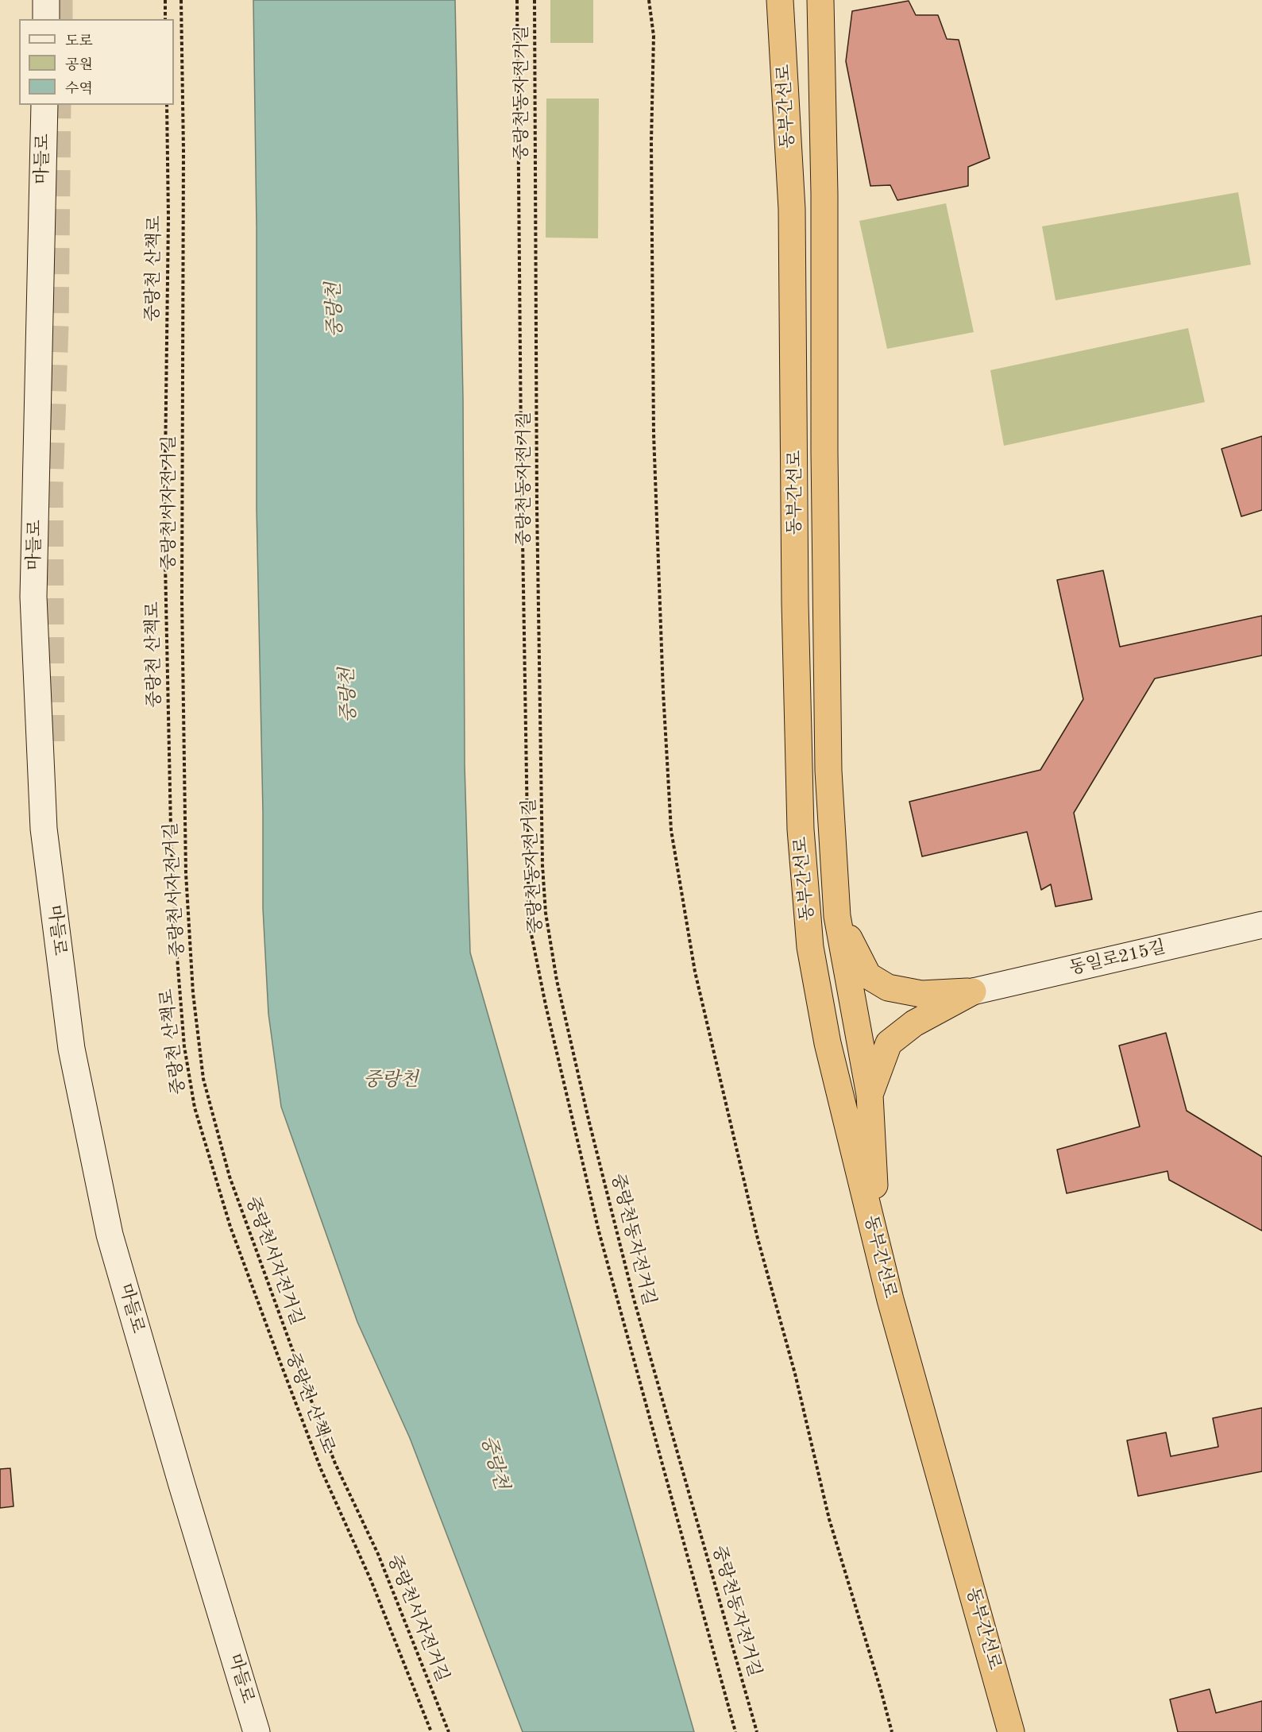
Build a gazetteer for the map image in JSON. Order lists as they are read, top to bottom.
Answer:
{
  "streets": {
    "highway": ["동부간선로"],
    "main road": ["마들로", "동일로215길"],
    "path": ["중랑천동자전거길", "중랑천 산책로", "중랑천서자전거길"]
  },
  "water": ["중랑천"],
  "legend": ["도로", "공원", "수역"]
}
